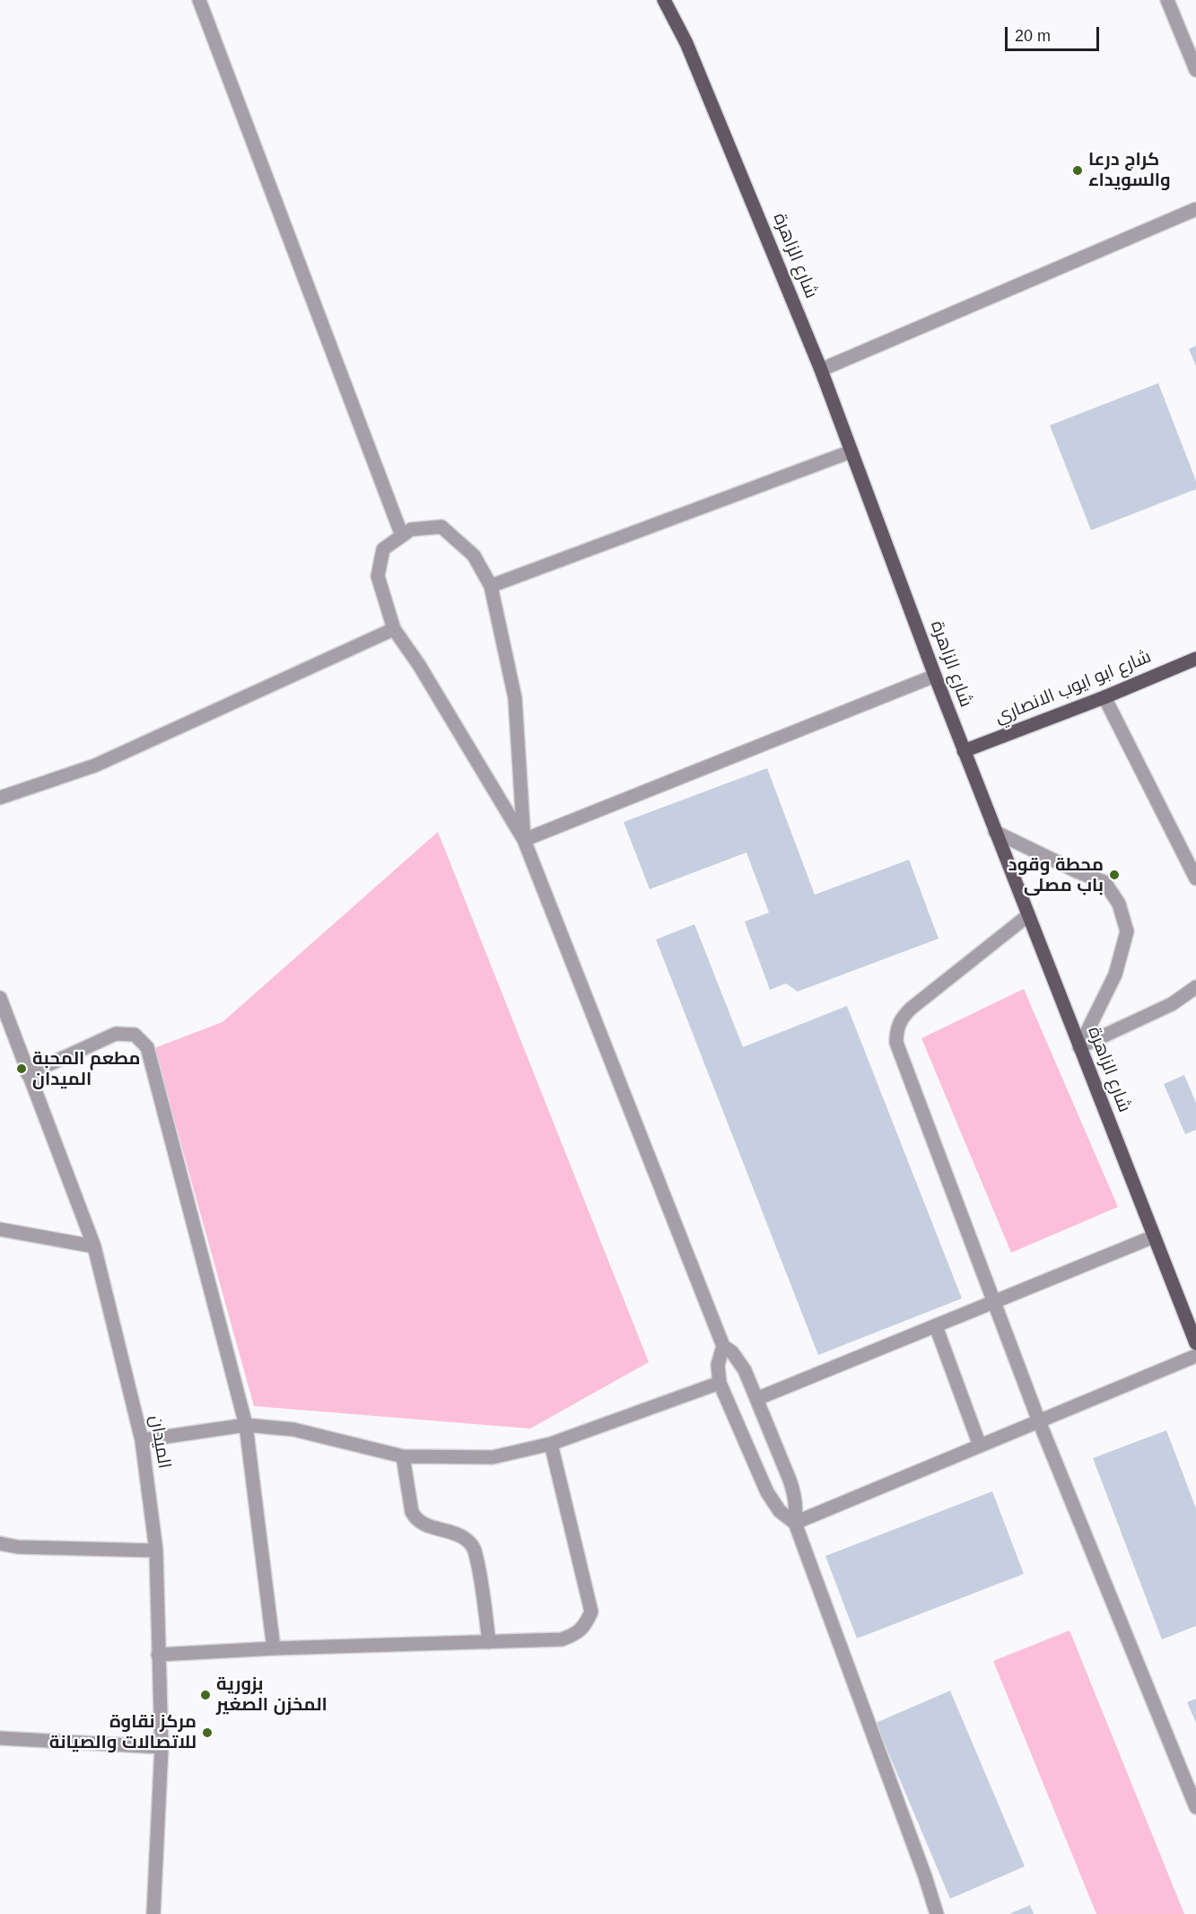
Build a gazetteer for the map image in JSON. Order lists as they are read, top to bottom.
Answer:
{
  "streets": {
    "main road": ["شارع الزاهرة", "شارع ابو ايوب الانصاري"],
    "street": ["الميدان"]
  },
  "crossings": [
    ["شارع الزاهرة", "شارع ابو ايوب الانصاري"]
  ],
  "places": [
    "كراج درعا والسويداء",
    "محطة وقود باب مصلى",
    "مطعم المحبة الميدان",
    "بزورية المخزن الصغير",
    "مركز نقاوة للاتصالات والصيانة"
  ],
  "scale_bar": "20 m"
}
